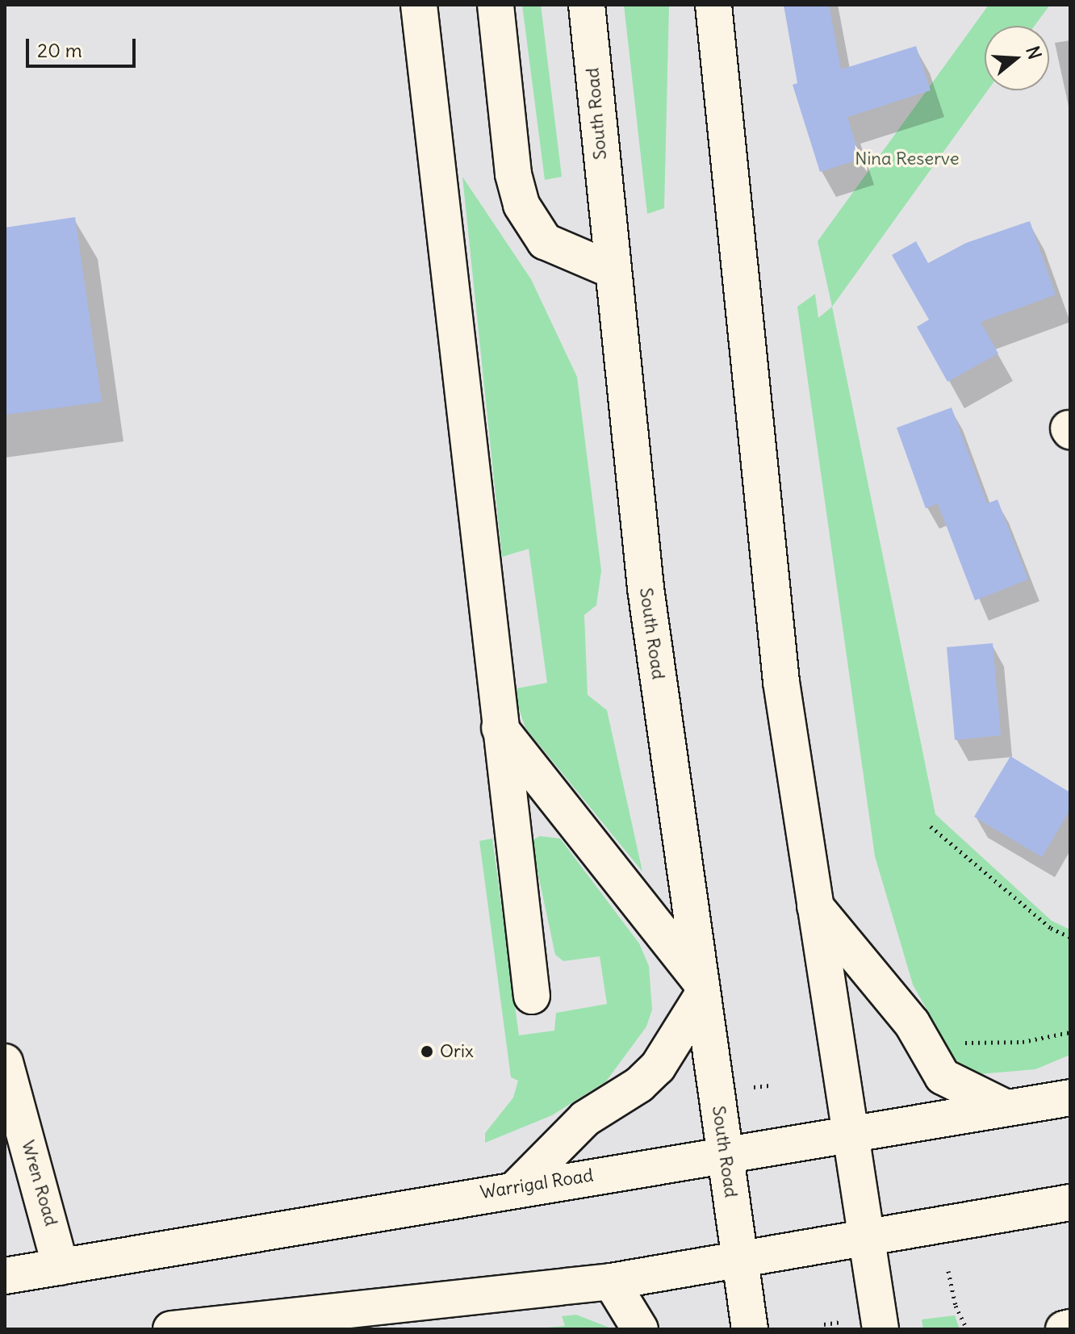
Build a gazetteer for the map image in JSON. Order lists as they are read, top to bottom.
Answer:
{
  "streets": {
    "main road": ["South Road", "Wren Road", "Warrigal Road"]
  },
  "crossings": [
    ["South Road", "Warrigal Road"],
    ["Wren Road", "Warrigal Road"]
  ],
  "parks": ["Nina Reserve"],
  "places": ["Orix"],
  "scale_bar": "20 m",
  "north": "right"
}
